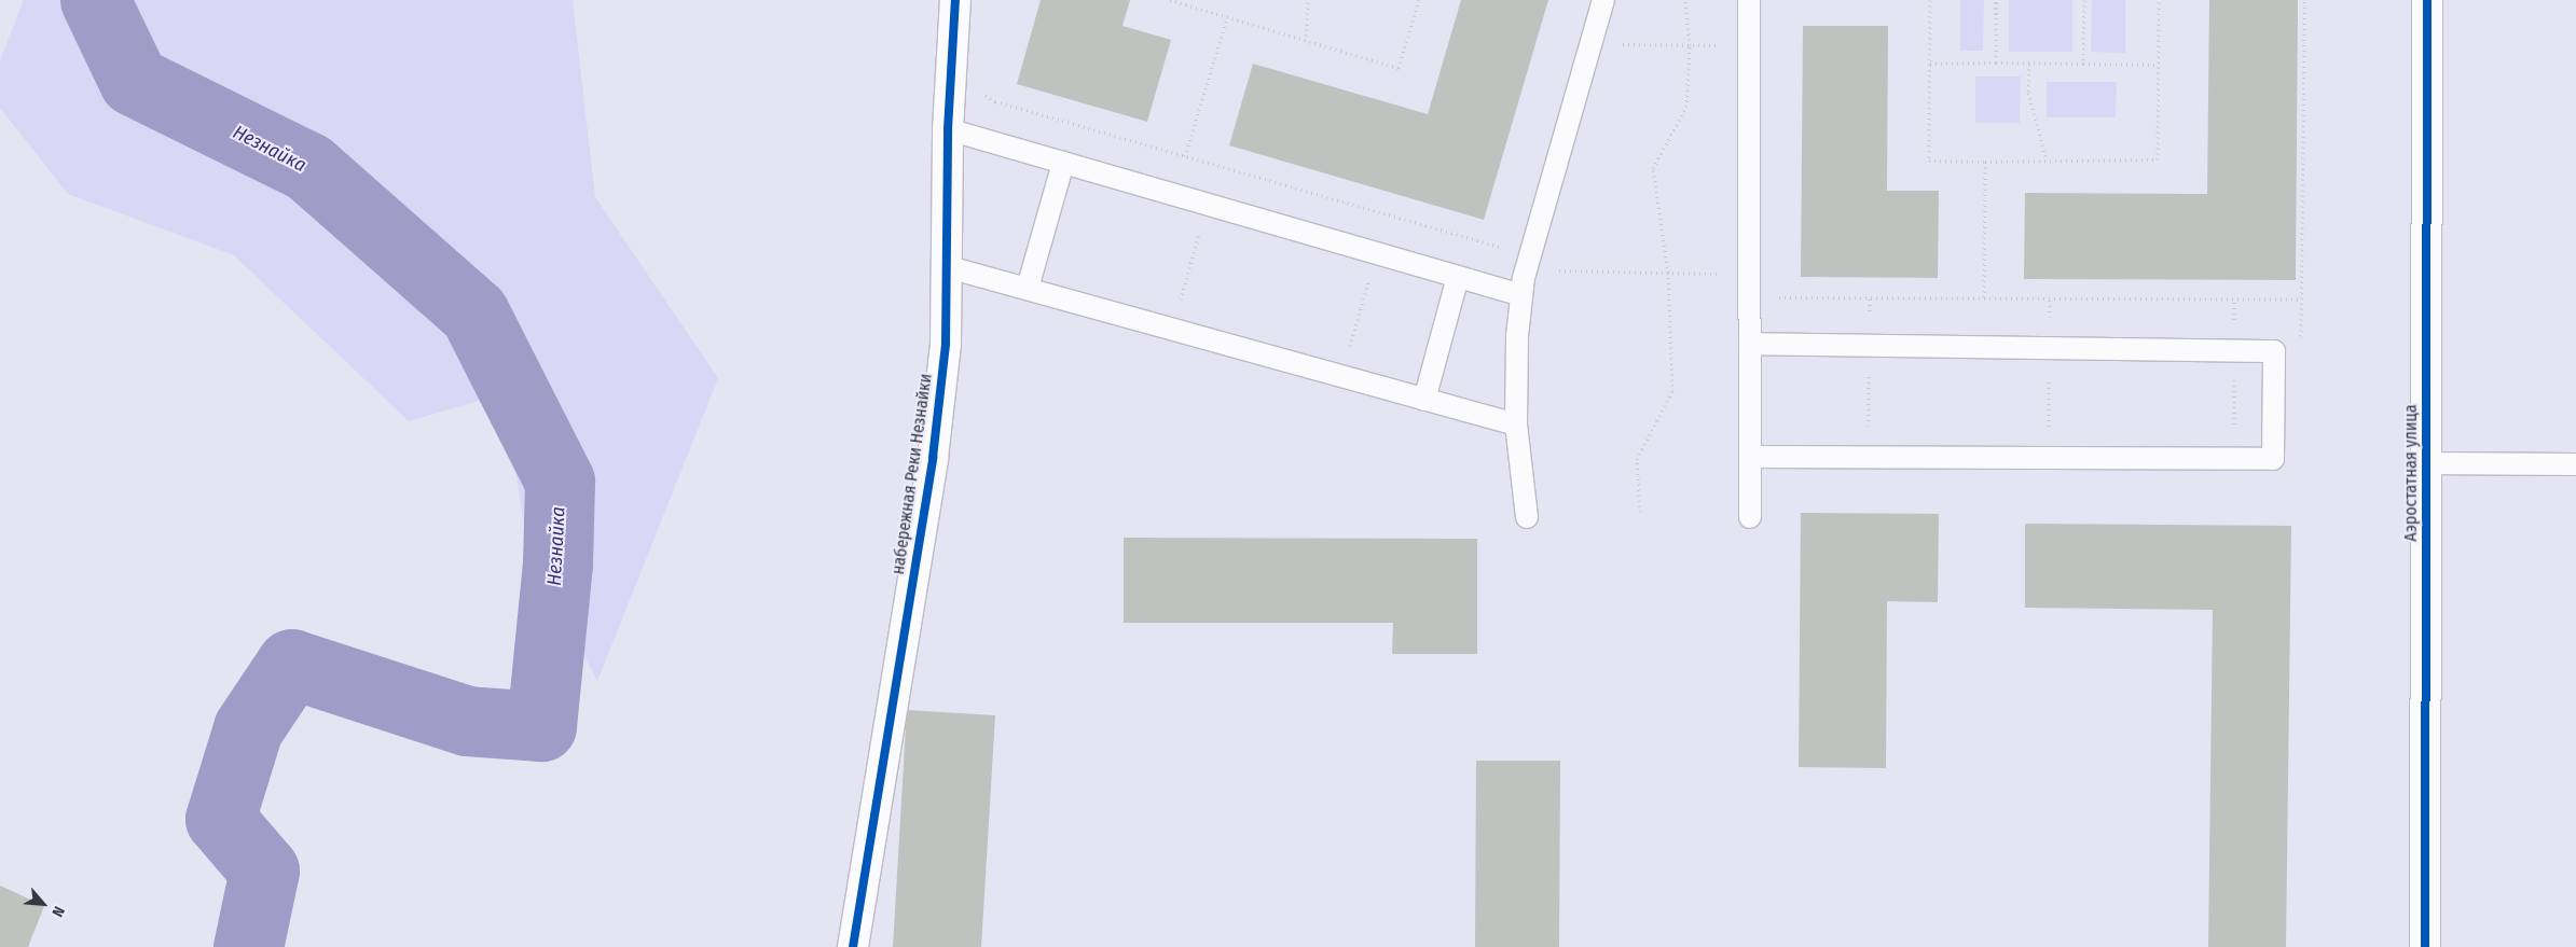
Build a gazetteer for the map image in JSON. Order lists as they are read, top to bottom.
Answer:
{
  "streets": {
    "street": ["Аэростатная улица", "набережная Реки Незнайки"]
  },
  "water": ["Незнайка"],
  "north": "bottom right"
}
